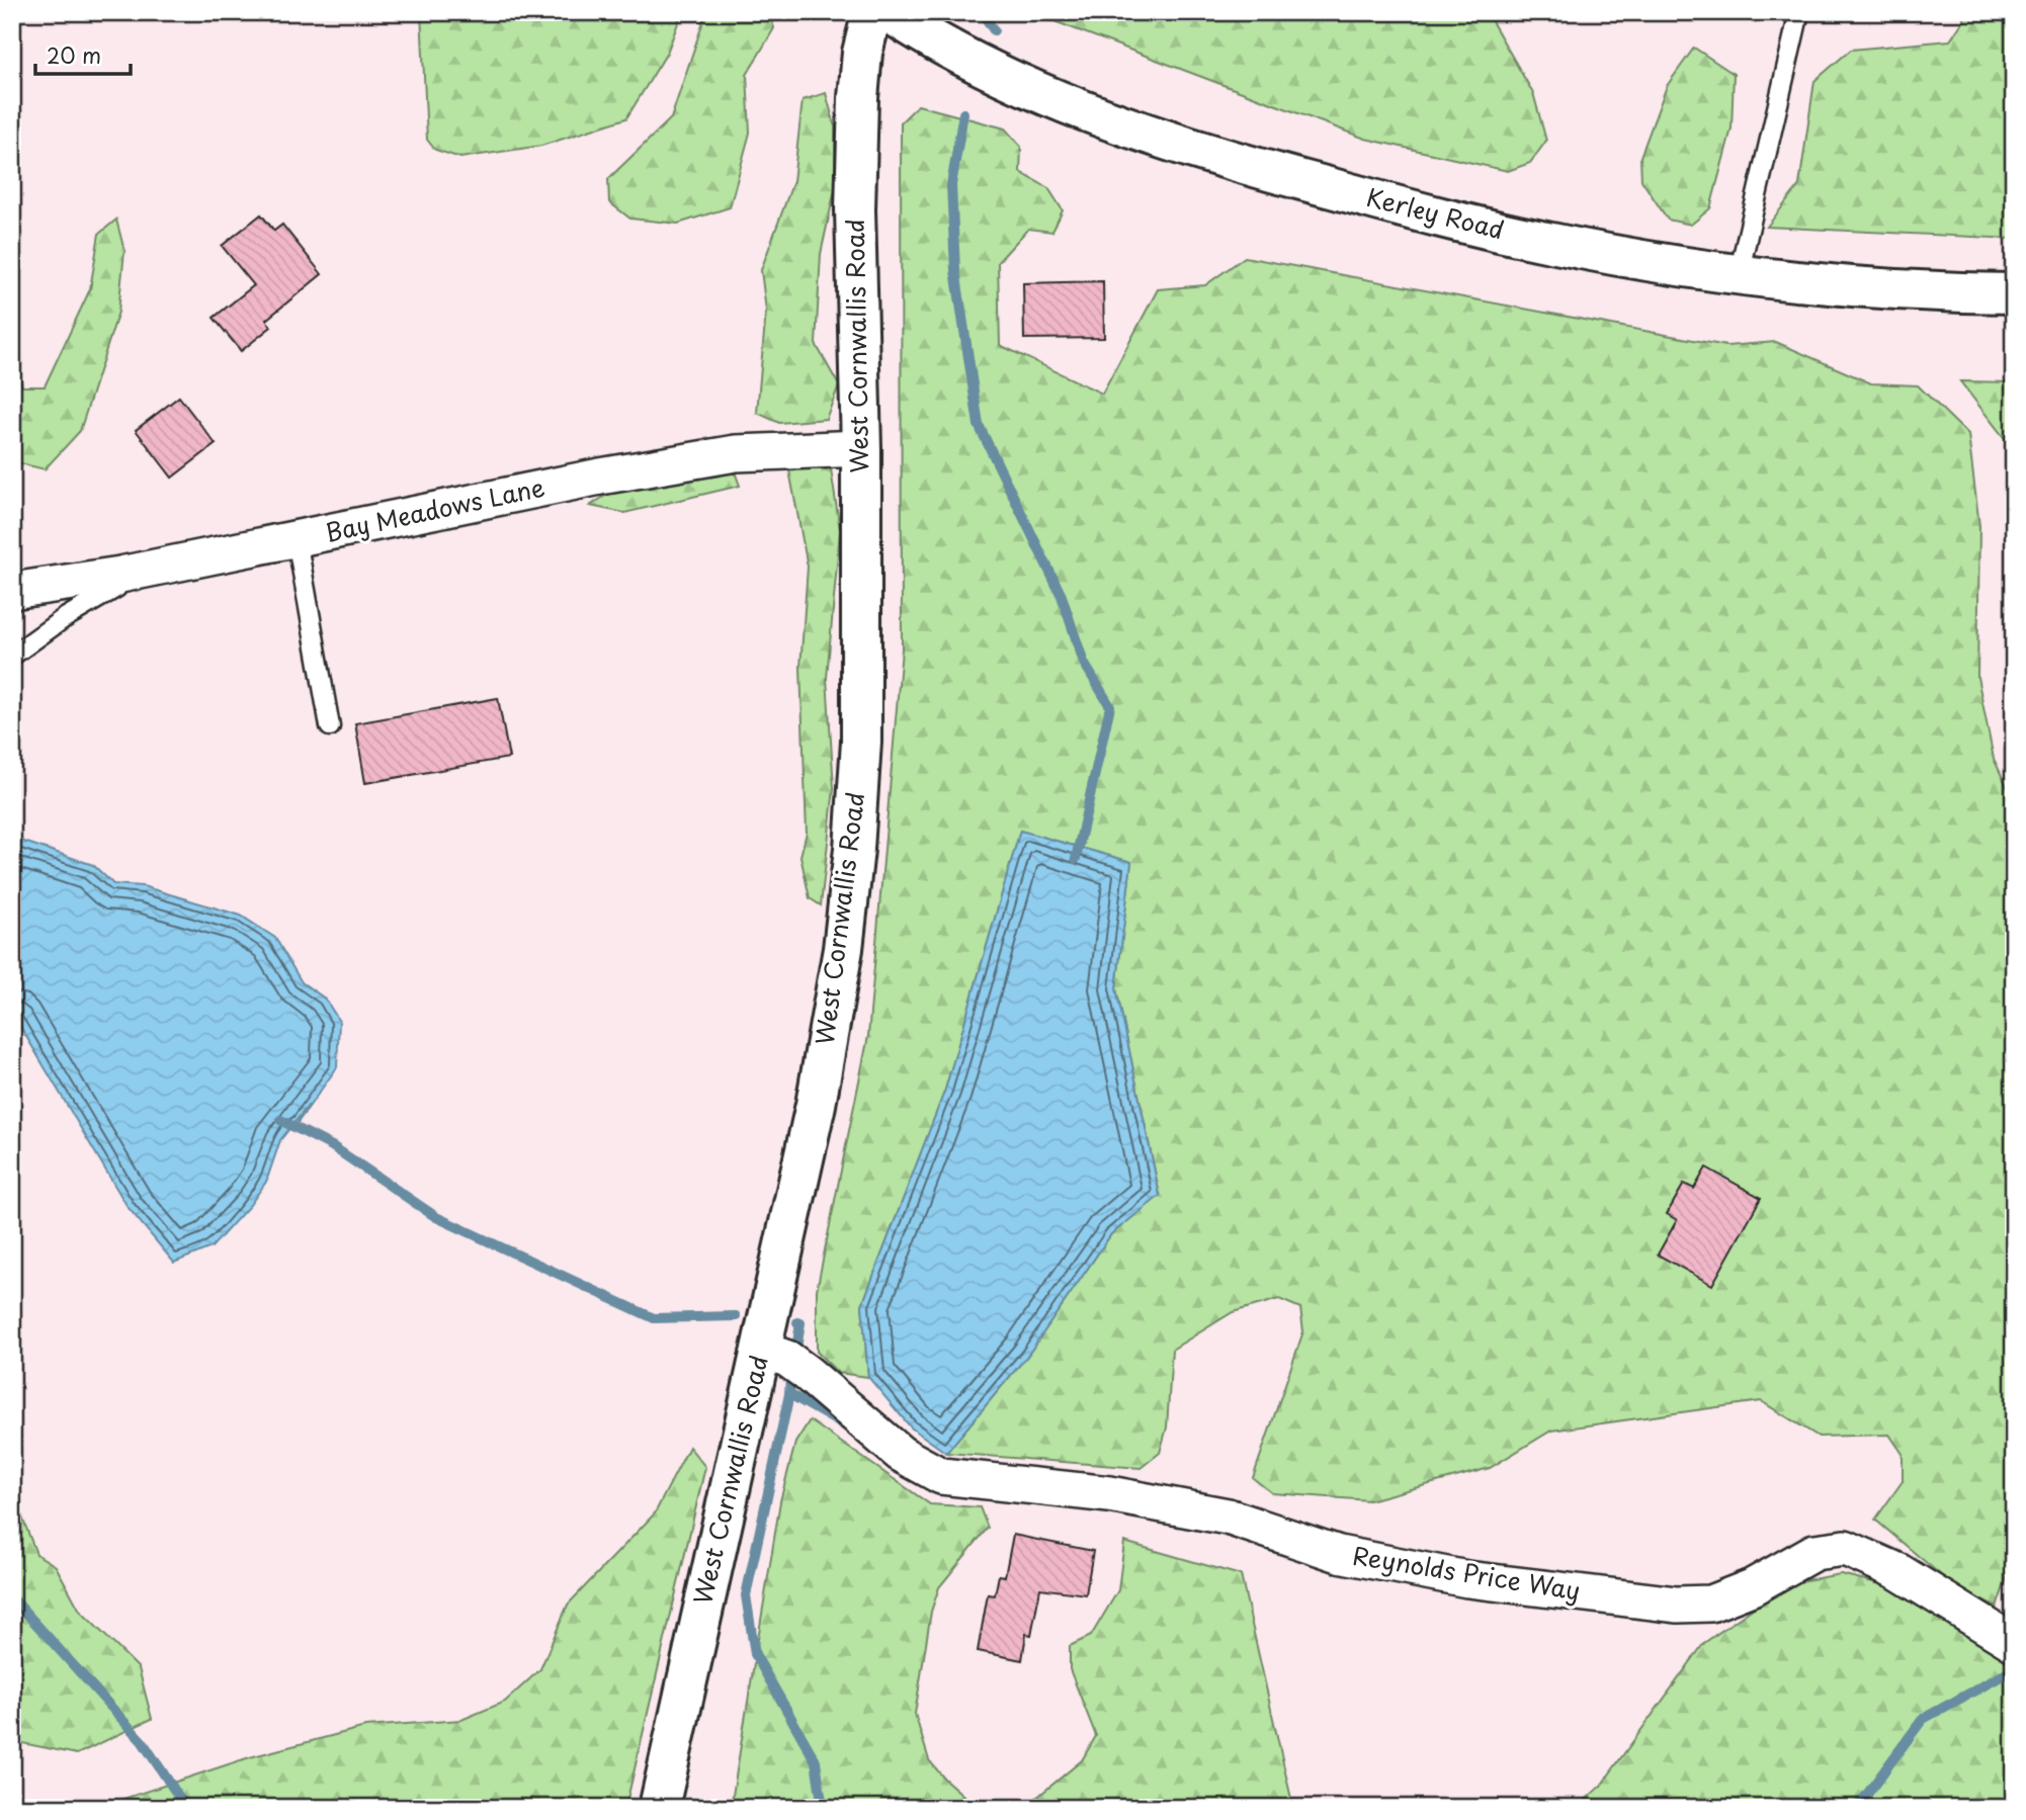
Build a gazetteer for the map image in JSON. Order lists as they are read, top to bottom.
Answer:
{
  "streets": {
    "street": [
      "Kerley Road",
      "West Cornwallis Road",
      "Bay Meadows Lane",
      "Reynolds Price Way"
    ]
  },
  "crossings": [
    ["West Cornwallis Road", "Bay Meadows Lane"],
    ["West Cornwallis Road", "Reynolds Price Way"]
  ],
  "scale_bar": "20 m"
}
